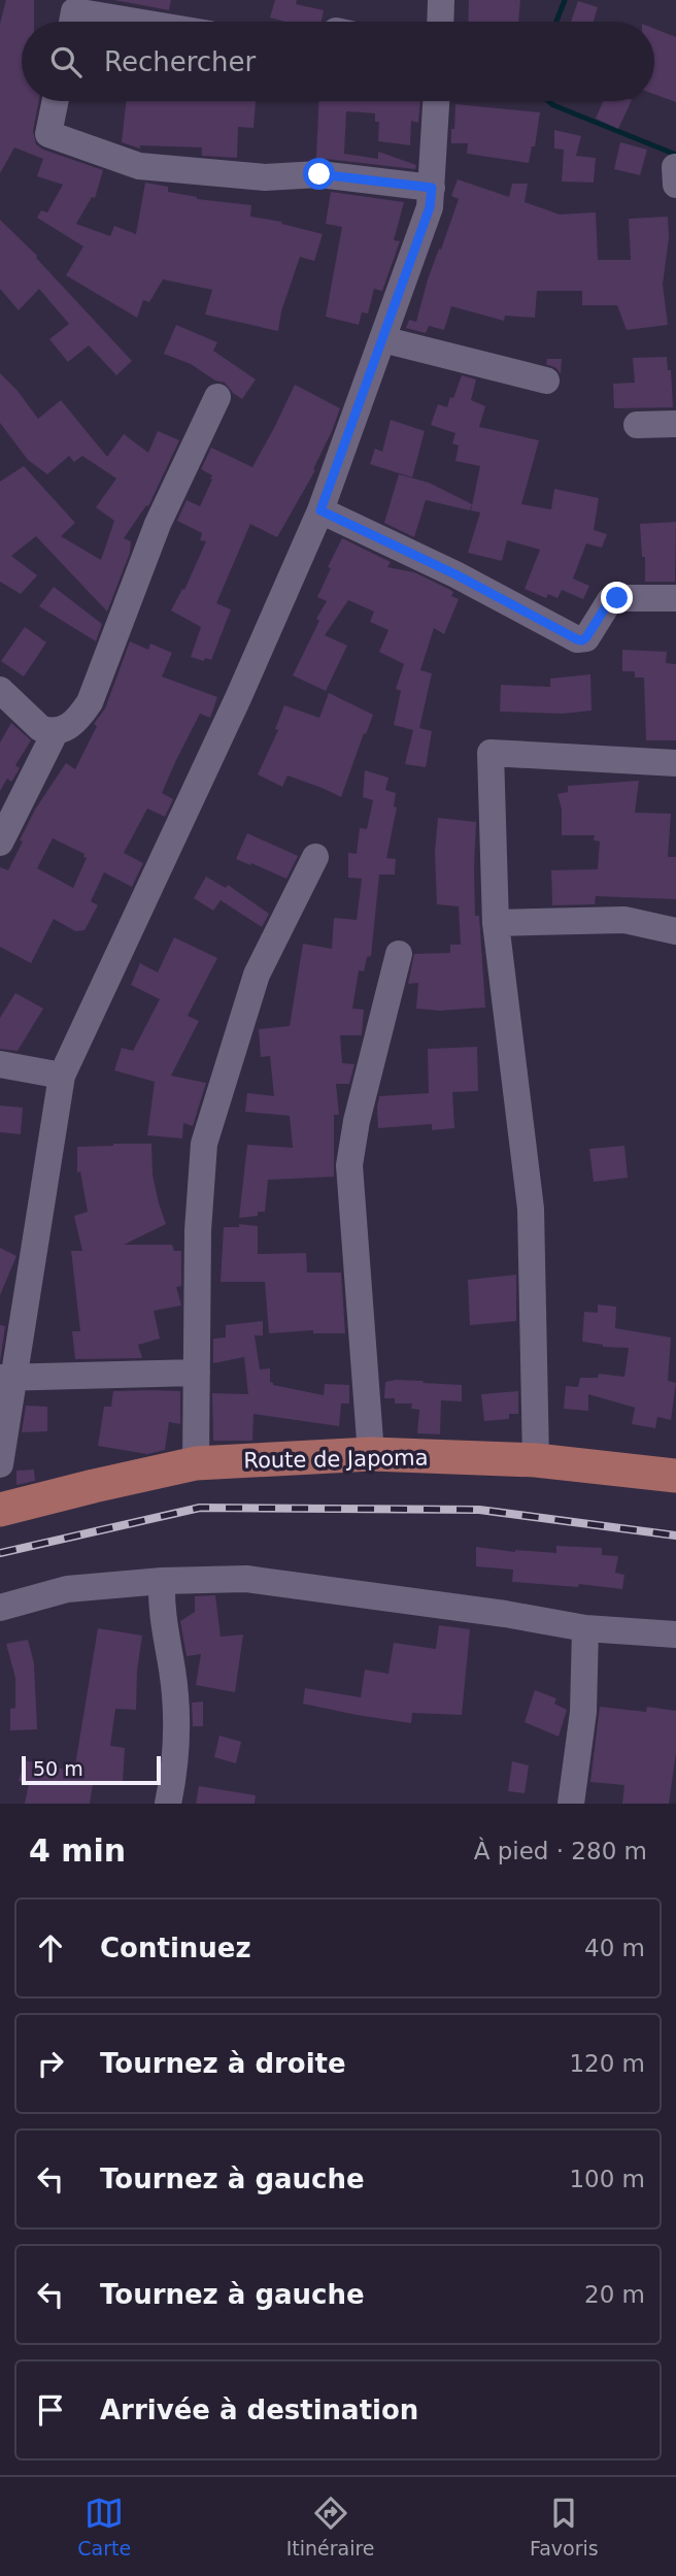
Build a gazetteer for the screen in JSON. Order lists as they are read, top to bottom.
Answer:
{
  "streets": {
    "main road": ["Route de Japoma"]
  },
  "scale_bar": "50 m",
  "page": {
    "search": "Rechercher",
    "scale": "50 m",
    "heading": ["4 min", "À pied · 280 m"],
    "list": [
      ["Continuez", "40 m"],
      ["Tournez à droite", "120 m"],
      ["Tournez à gauche", "100 m"],
      ["Tournez à gauche", "20 m"],
      "Arrivée à destination"
    ],
    "nav": ["Carte", "Itinéraire", "Favoris"]
  }
}
